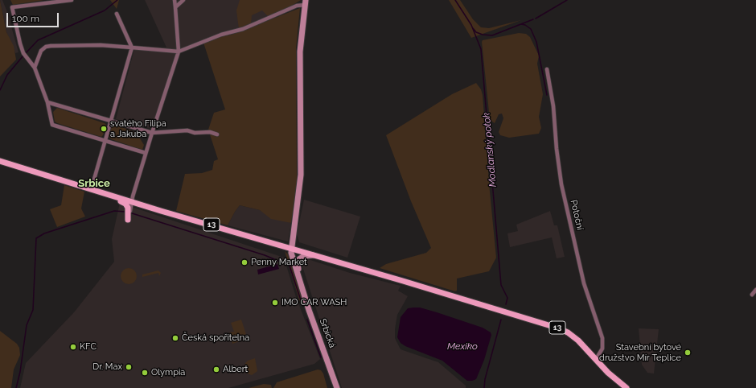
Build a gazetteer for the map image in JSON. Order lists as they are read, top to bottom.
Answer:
{
  "streets": {
    "main road": ["13"],
    "street": ["Potoční", "Srbická"]
  },
  "crossings": [
    ["Potoční", "13"],
    ["13", "Srbická"]
  ],
  "districts": ["Srbice"],
  "water": ["Modlanský potok", "Mexiko"],
  "places": [
    "svatého Filipa a Jakuba",
    "Penny Market",
    "IMO CAR WASH",
    "Česká spořitelna",
    "KFC",
    "Stavební bytové družstvo Mír Teplice",
    "Dr. Max",
    "Albert",
    "Olympia"
  ],
  "scale_bar": "100 m"
}
